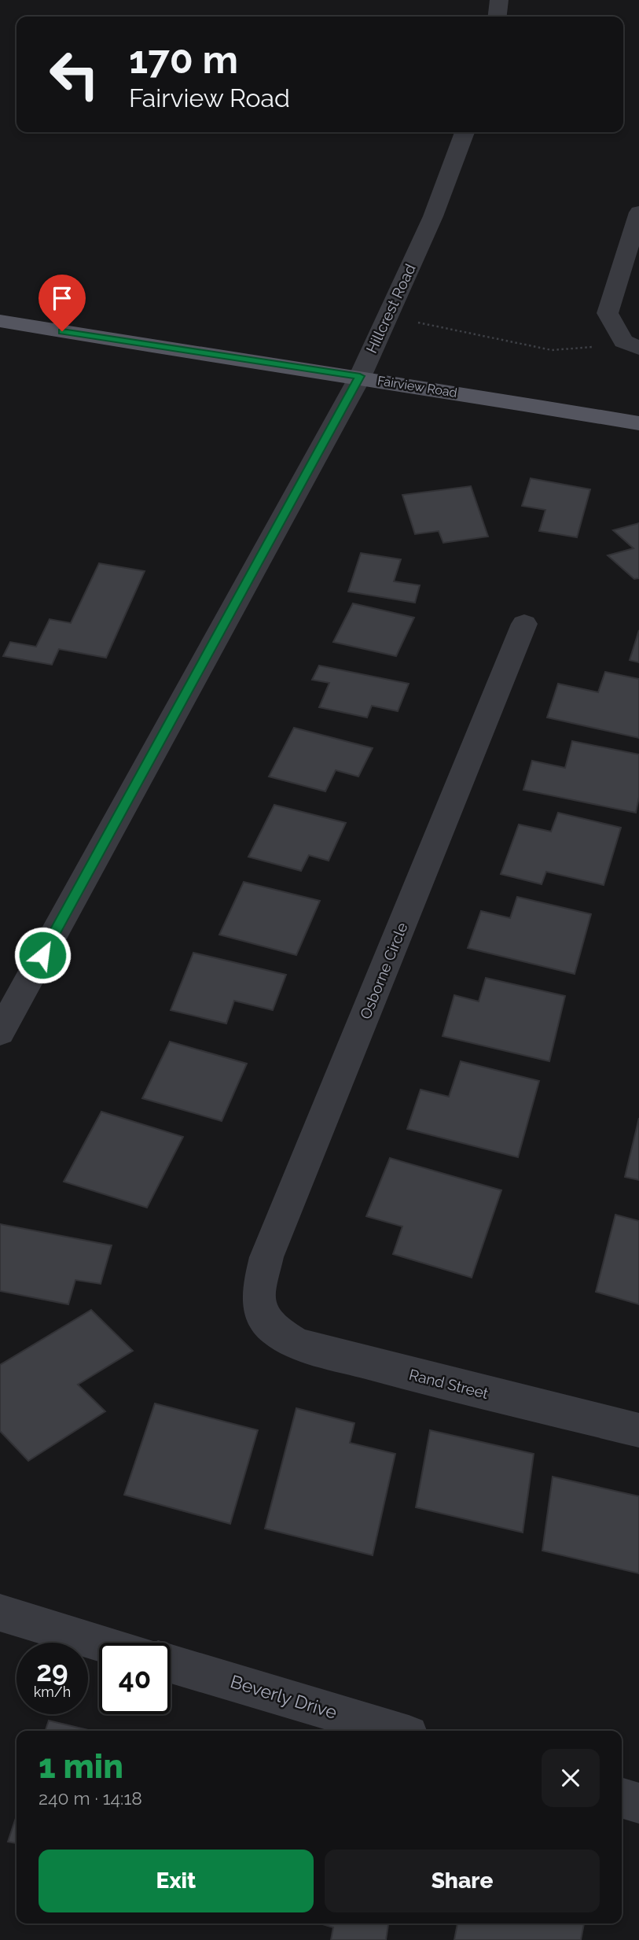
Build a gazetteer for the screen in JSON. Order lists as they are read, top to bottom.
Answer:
{
  "streets": {
    "main road": ["Fairview Road"],
    "street": [
      "Hillcrest Road",
      "Osborne Circle",
      "Rand Street",
      "Beverly Drive"
    ]
  },
  "crossings": [
    ["Hillcrest Road", "Fairview Road"],
    ["Osborne Circle", "Rand Street"]
  ],
  "page": {
    "turn": ["170 m", "Fairview Road"],
    "speed": "29 km/h",
    "limit": "40",
    "heading": ["1 min", "240 m · 14:18"],
    "buttons": ["Exit", "Share"]
  }
}
